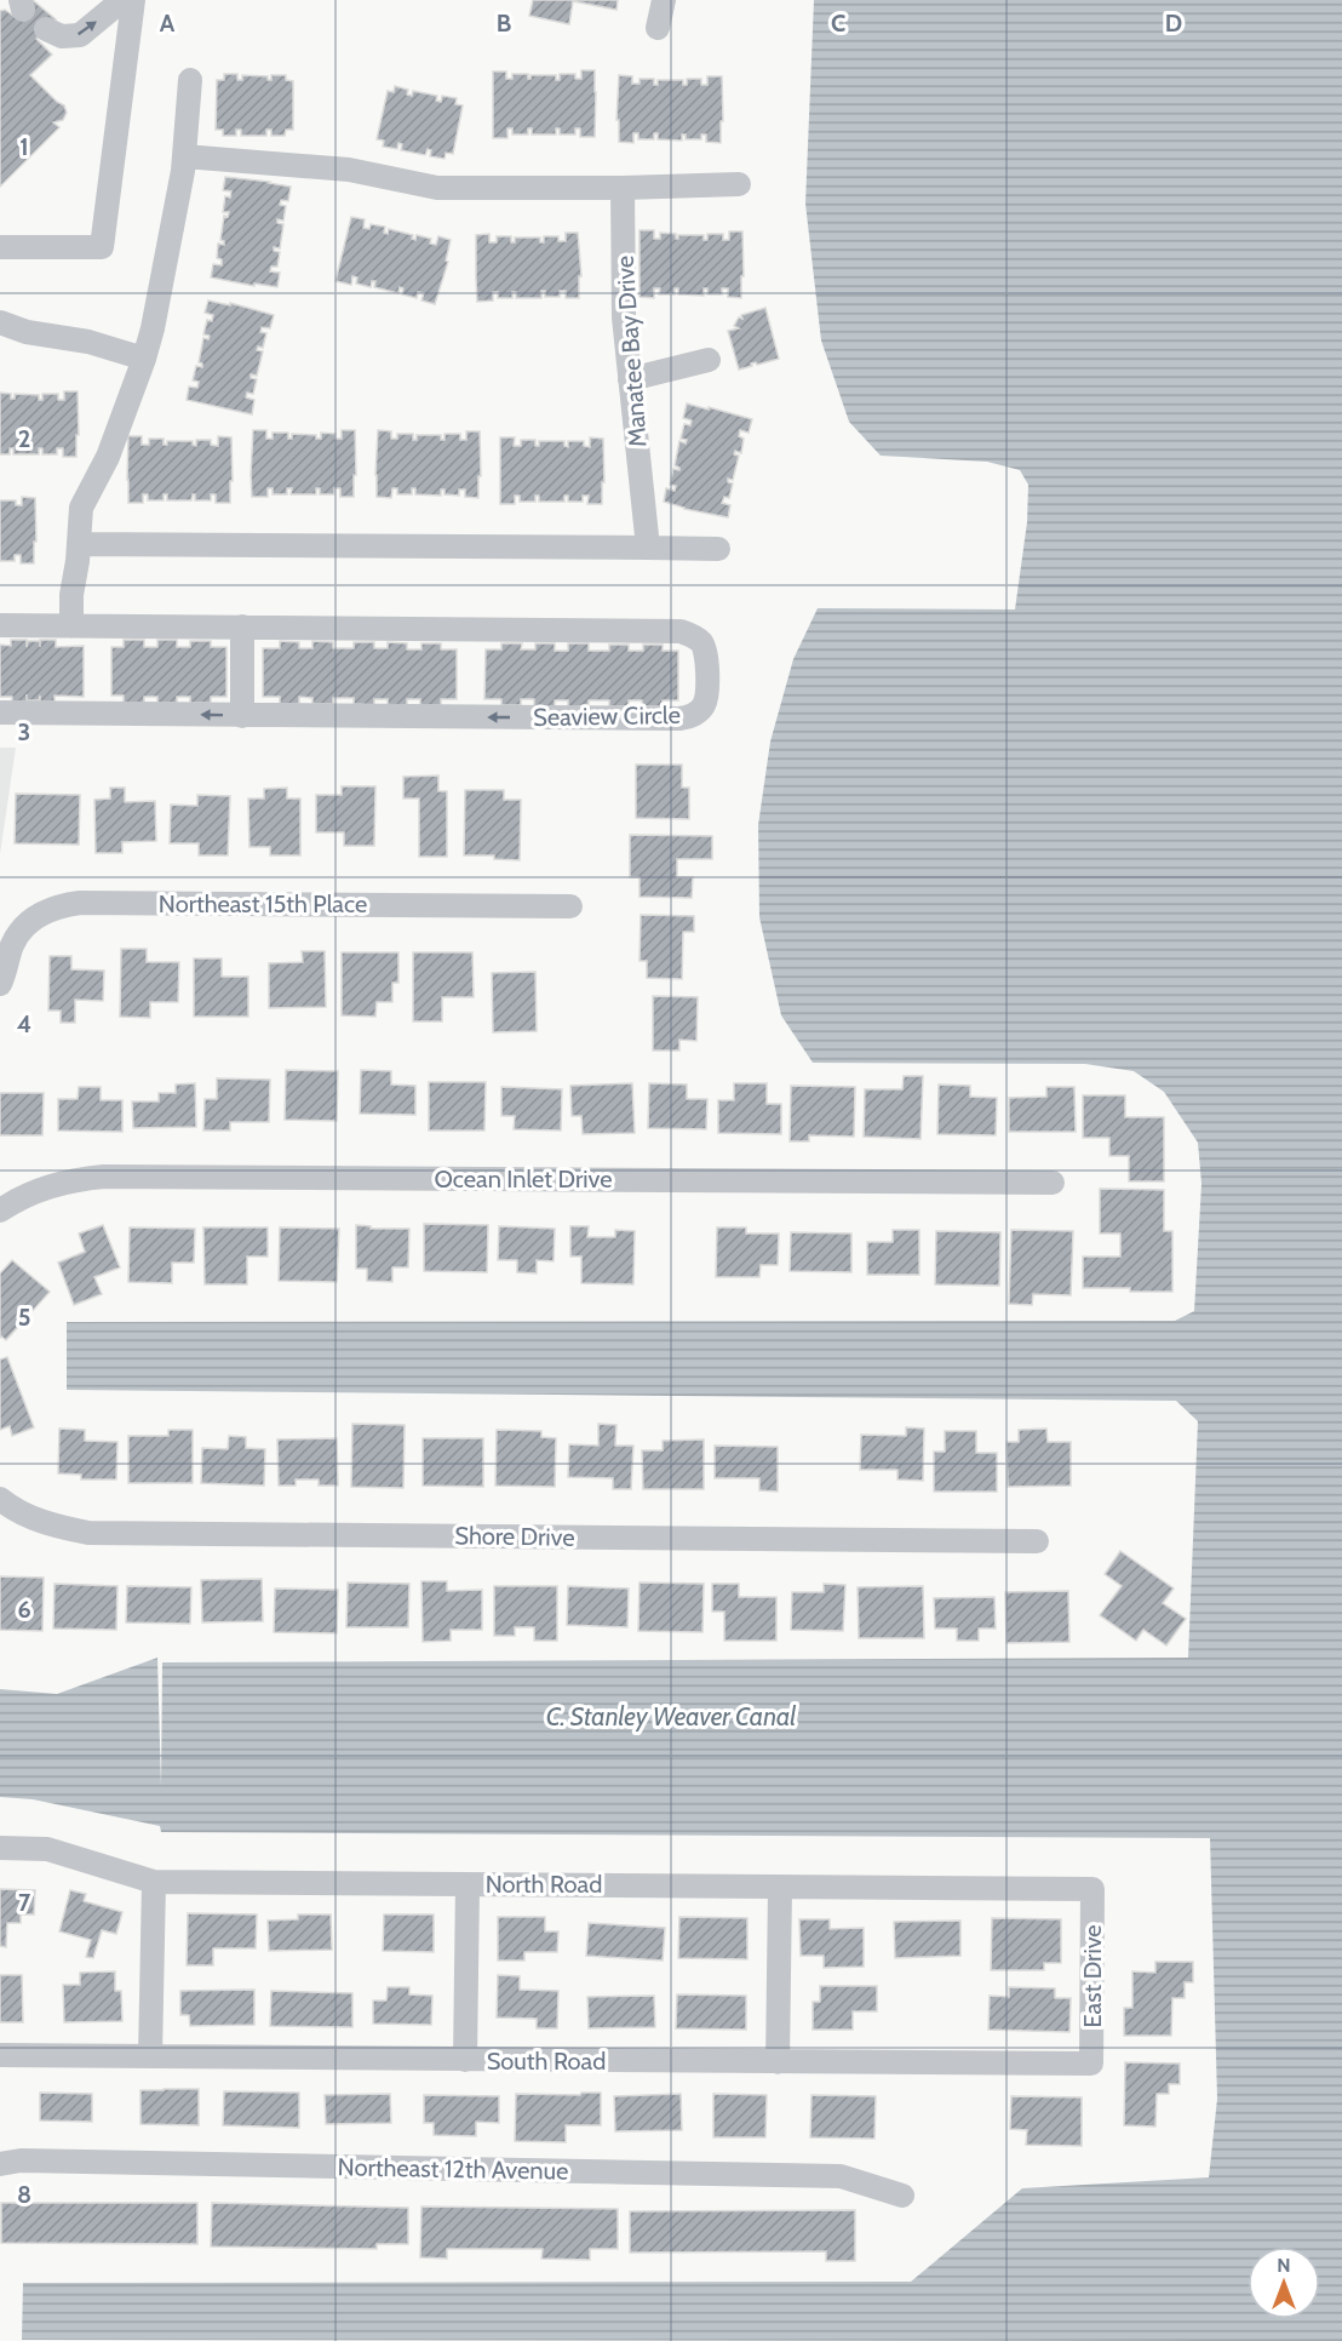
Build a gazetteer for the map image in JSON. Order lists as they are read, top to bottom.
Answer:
{
  "streets": {
    "street": [
      "Manatee Bay Drive",
      "Seaview Circle",
      "Northeast 15th Place",
      "Ocean Inlet Drive",
      "Shore Drive",
      "North Road",
      "East Drive",
      "South Road",
      "Northeast 12th Avenue"
    ]
  },
  "crossings": [
    ["North Road", "East Drive"],
    ["East Drive", "South Road"]
  ],
  "water": ["C. Stanley Weaver Canal"],
  "north": "top",
  "grid": {
    "columns": [
      "A",
      "B",
      "C",
      "D"
    ],
    "rows": [
      "1",
      "2",
      "3",
      "4",
      "5",
      "6",
      "7",
      "8"
    ]
  }
}
